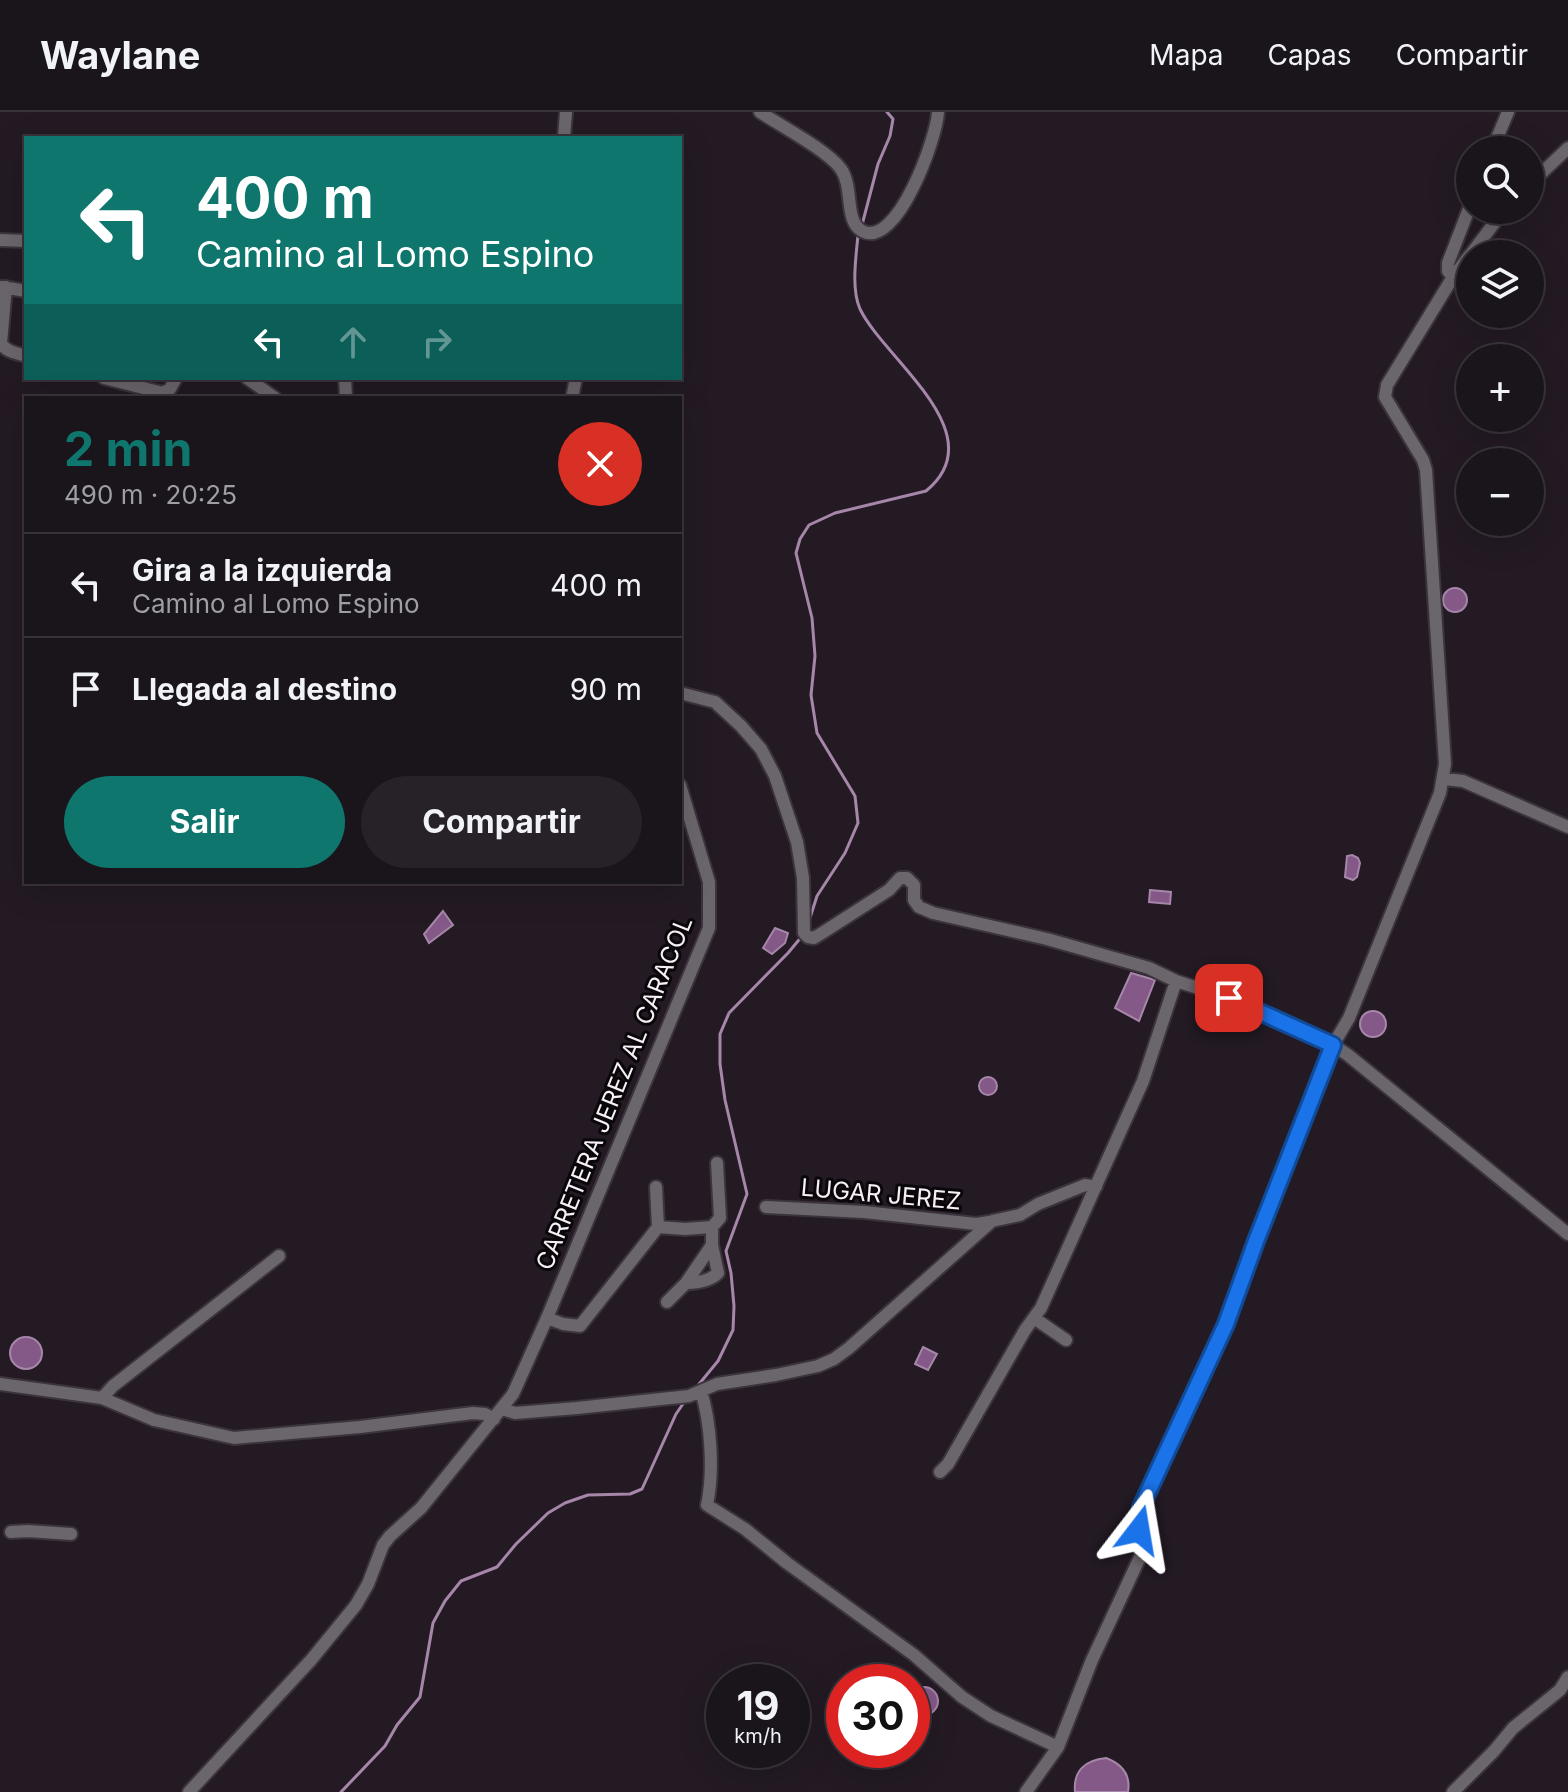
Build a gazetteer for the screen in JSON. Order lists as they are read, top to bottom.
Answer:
{
  "streets": {
    "street": ["CARRETERA JEREZ AL CARACOL", "LUGAR JEREZ"]
  },
  "page": {
    "header": "Waylane",
    "nav": ["Mapa", "Capas", "Compartir"],
    "map_buttons": ["+", "−"],
    "turn": ["400 m", "Camino al Lomo Espino"],
    "heading": ["2 min", "490 m · 20:25"],
    "list": [
      {
        "name": "Gira a la izquierda",
        "note": "Camino al Lomo Espino",
        "value": "400 m"
      },
      {
        "name": "Llegada al destino",
        "value": "90 m"
      }
    ],
    "buttons": ["Salir", "Compartir"],
    "speed": "19 km/h",
    "limit": "30"
  }
}
